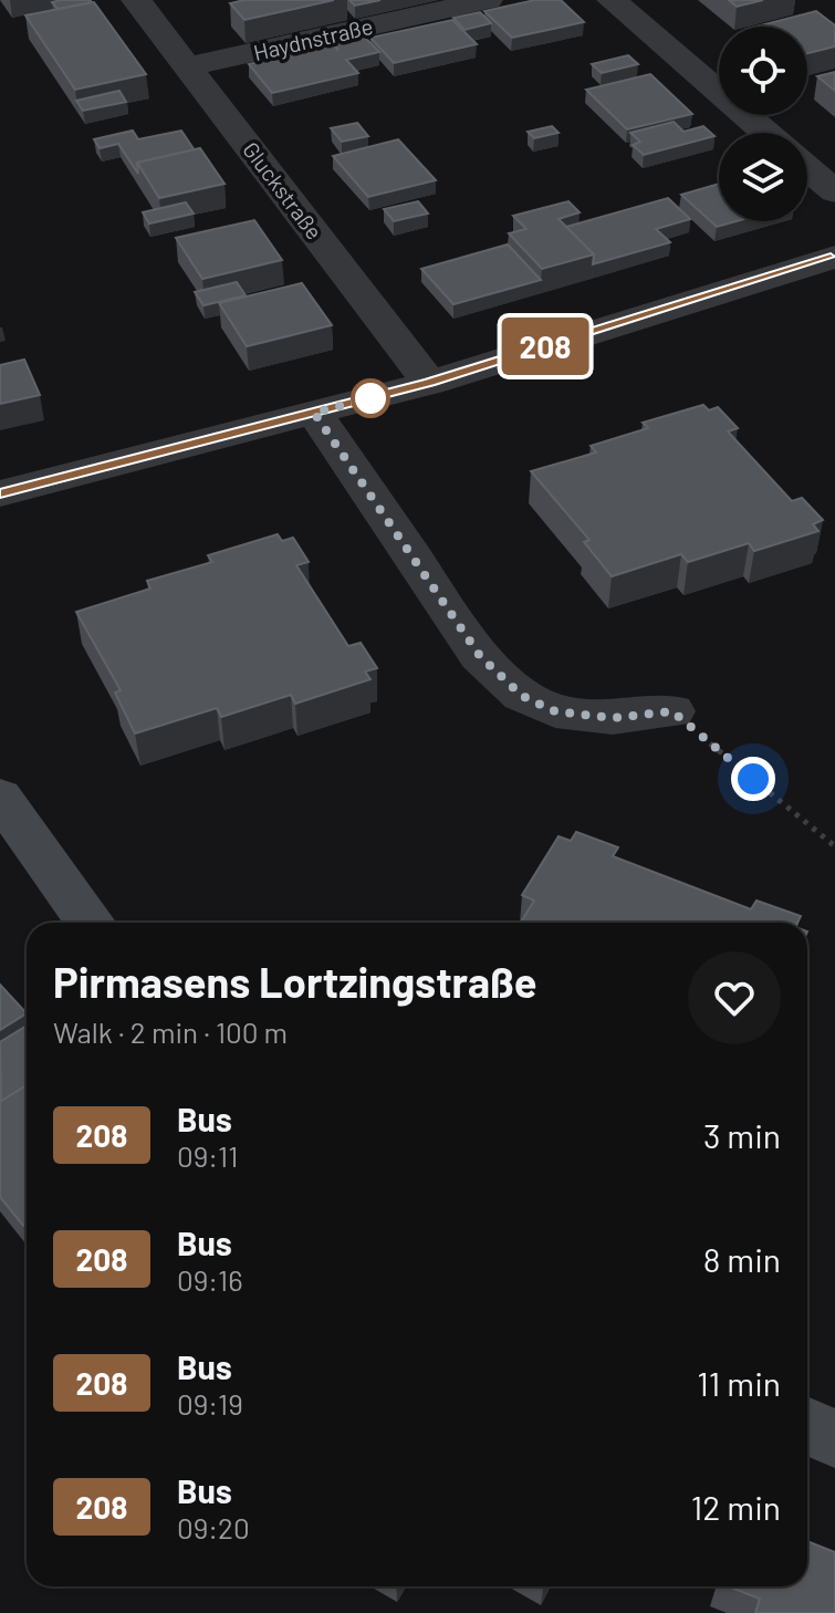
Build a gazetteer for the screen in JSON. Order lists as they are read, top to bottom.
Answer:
{
  "streets": {
    "street": ["Haydnstraße", "Gluckstraße"]
  },
  "crossings": [
    ["Haydnstraße", "Gluckstraße"]
  ],
  "lines": ["bus line 208"],
  "page": {
    "on_map": "208",
    "heading": ["Pirmasens Lortzingstraße", "Walk · 2 min · 100 m"],
    "list": [
      {
        "mark": "208",
        "name": "Bus",
        "note": "09:11",
        "value": "3 min"
      },
      {
        "mark": "208",
        "name": "Bus",
        "note": "09:16",
        "value": "8 min"
      },
      {
        "mark": "208",
        "name": "Bus",
        "note": "09:19",
        "value": "11 min"
      },
      {
        "mark": "208",
        "name": "Bus",
        "note": "09:20",
        "value": "12 min"
      }
    ]
  }
}
